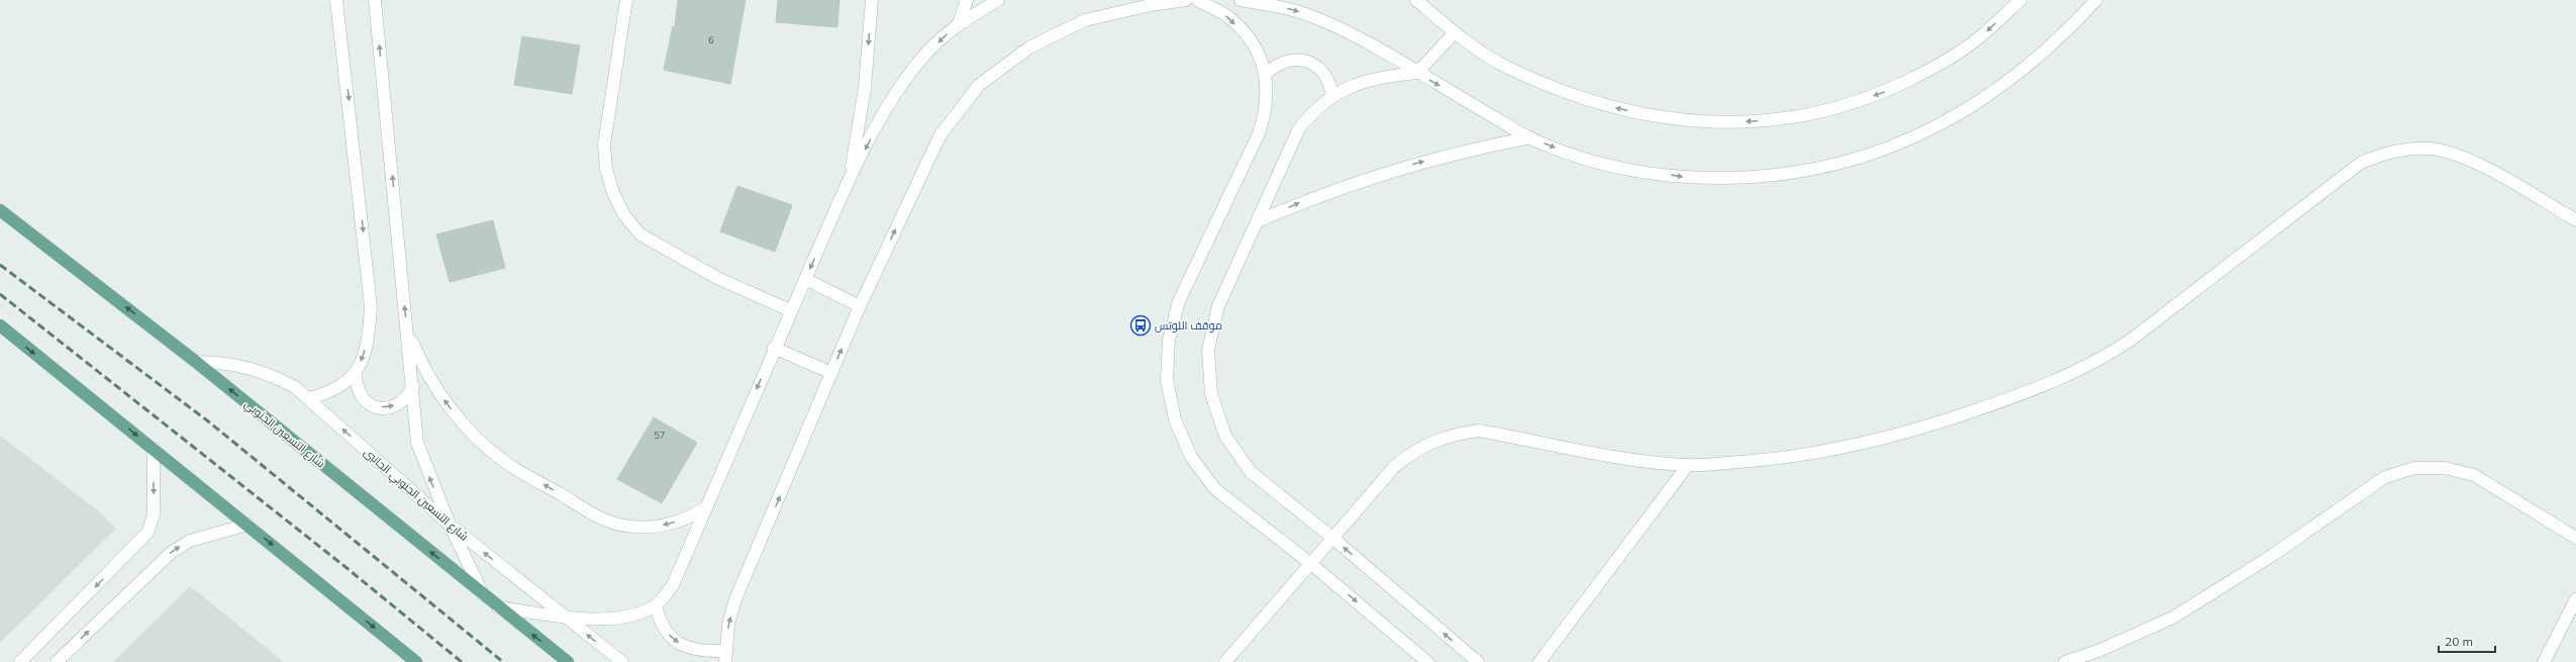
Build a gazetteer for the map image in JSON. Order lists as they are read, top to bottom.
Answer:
{
  "streets": {
    "main road": ["شارع التسعين الجنوبي"],
    "street": ["شارع التسعين الجنوبي الجانبى"]
  },
  "crossings": [
    ["شارع التسعين الجنوبي", "شارع التسعين الجنوبي الجانبى"]
  ],
  "one_way": ["شارع التسعين الجنوبي الجانبى"],
  "places": {
    "bus stop": ["موقف اللوتس"]
  },
  "house_numbers": ["6", "57"],
  "scale_bar": "20 m"
}
